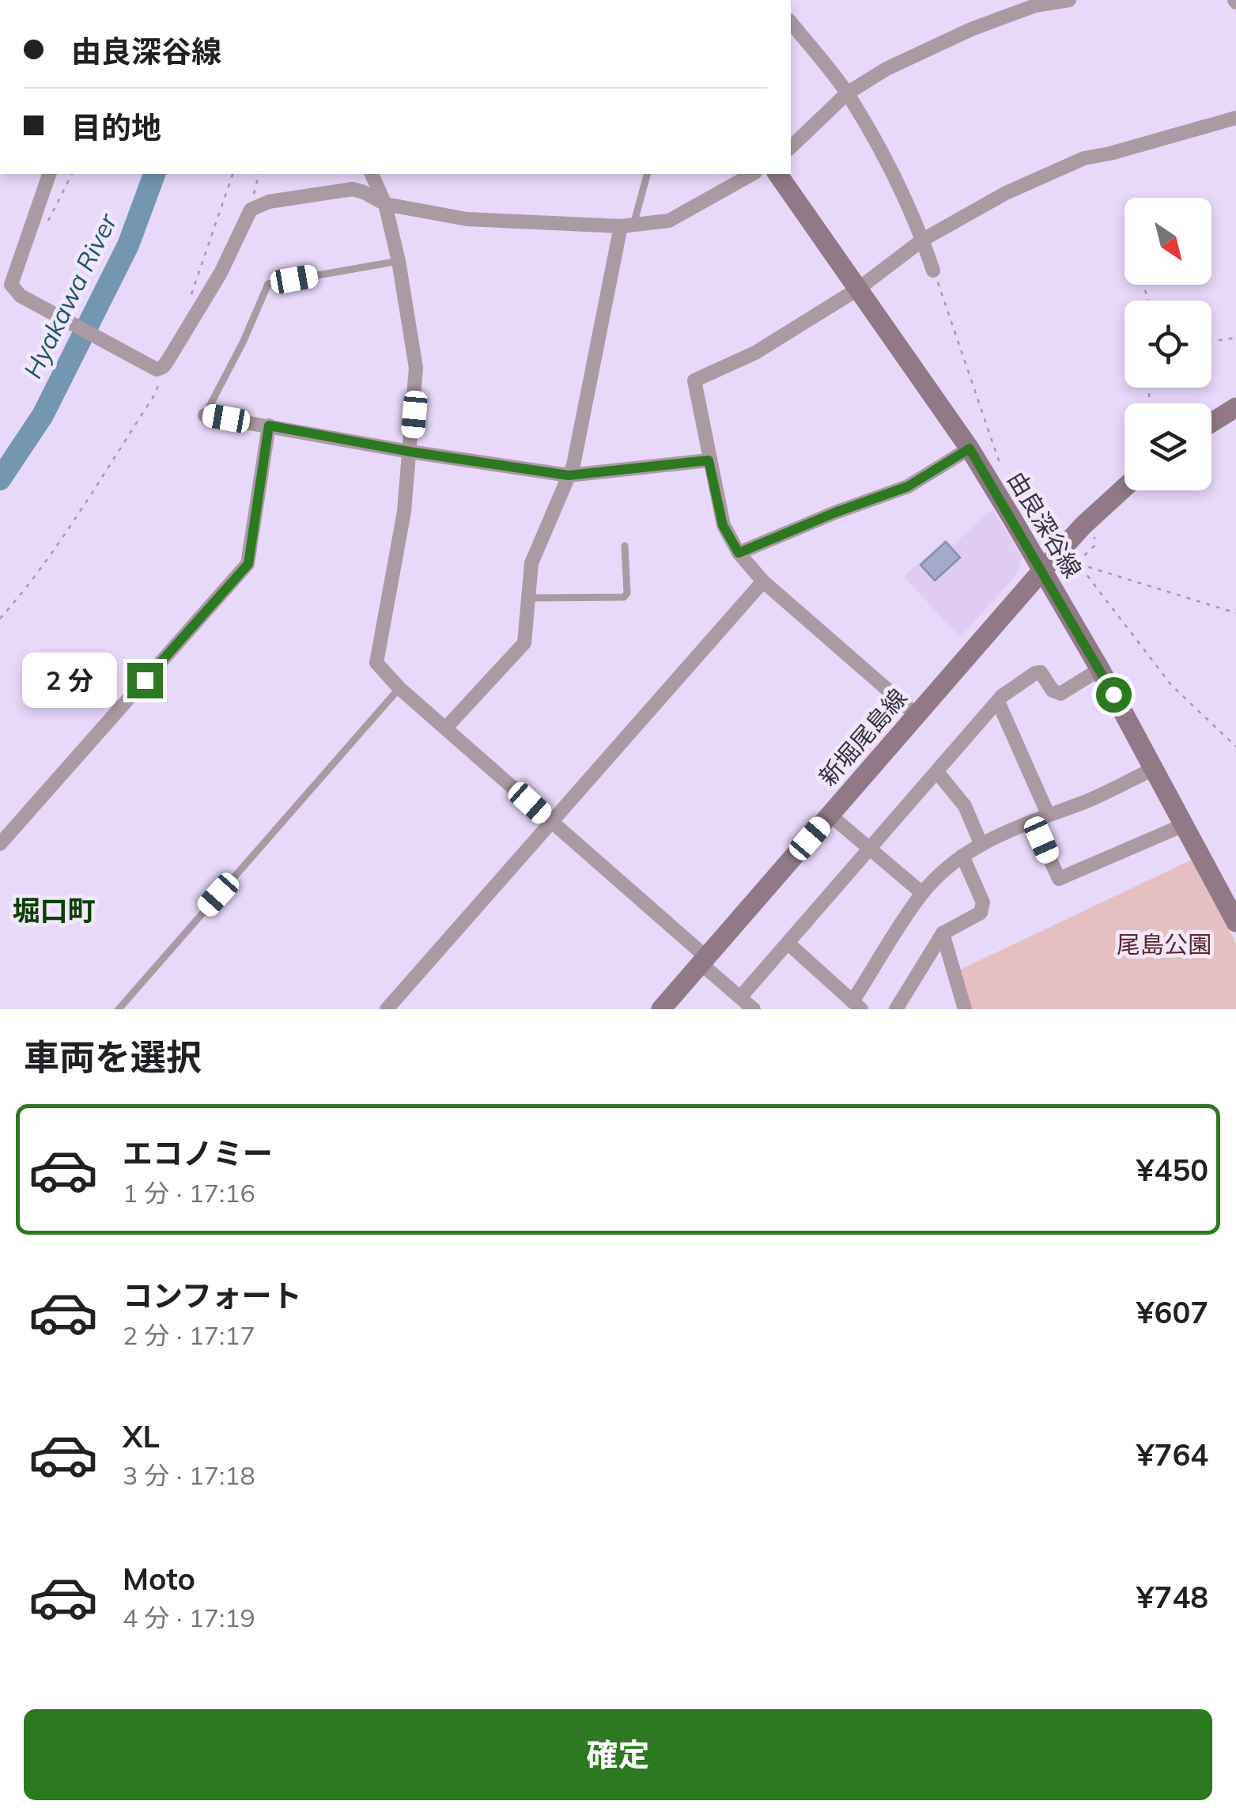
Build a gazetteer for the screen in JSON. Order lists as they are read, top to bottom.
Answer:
{
  "streets": {
    "main road": ["由良深谷線", "新堀尾島線"]
  },
  "crossings": [
    ["由良深谷線", "新堀尾島線"]
  ],
  "districts": ["堀口町"],
  "water": ["Hyakawa River"],
  "parks": ["尾島公園"],
  "north": "bottom right",
  "page": {
    "banner": ["由良深谷線", "目的地"],
    "bubble": "2 分",
    "heading": "車両を選択",
    "list": [
      {
        "name": "エコノミー",
        "note": "1 分 · 17:16",
        "value": "¥450"
      },
      {
        "name": "コンフォート",
        "note": "2 分 · 17:17",
        "value": "¥607"
      },
      {
        "name": "XL",
        "note": "3 分 · 17:18",
        "value": "¥764"
      },
      {
        "name": "Moto",
        "note": "4 分 · 17:19",
        "value": "¥748"
      }
    ],
    "buttons": "確定"
  }
}
